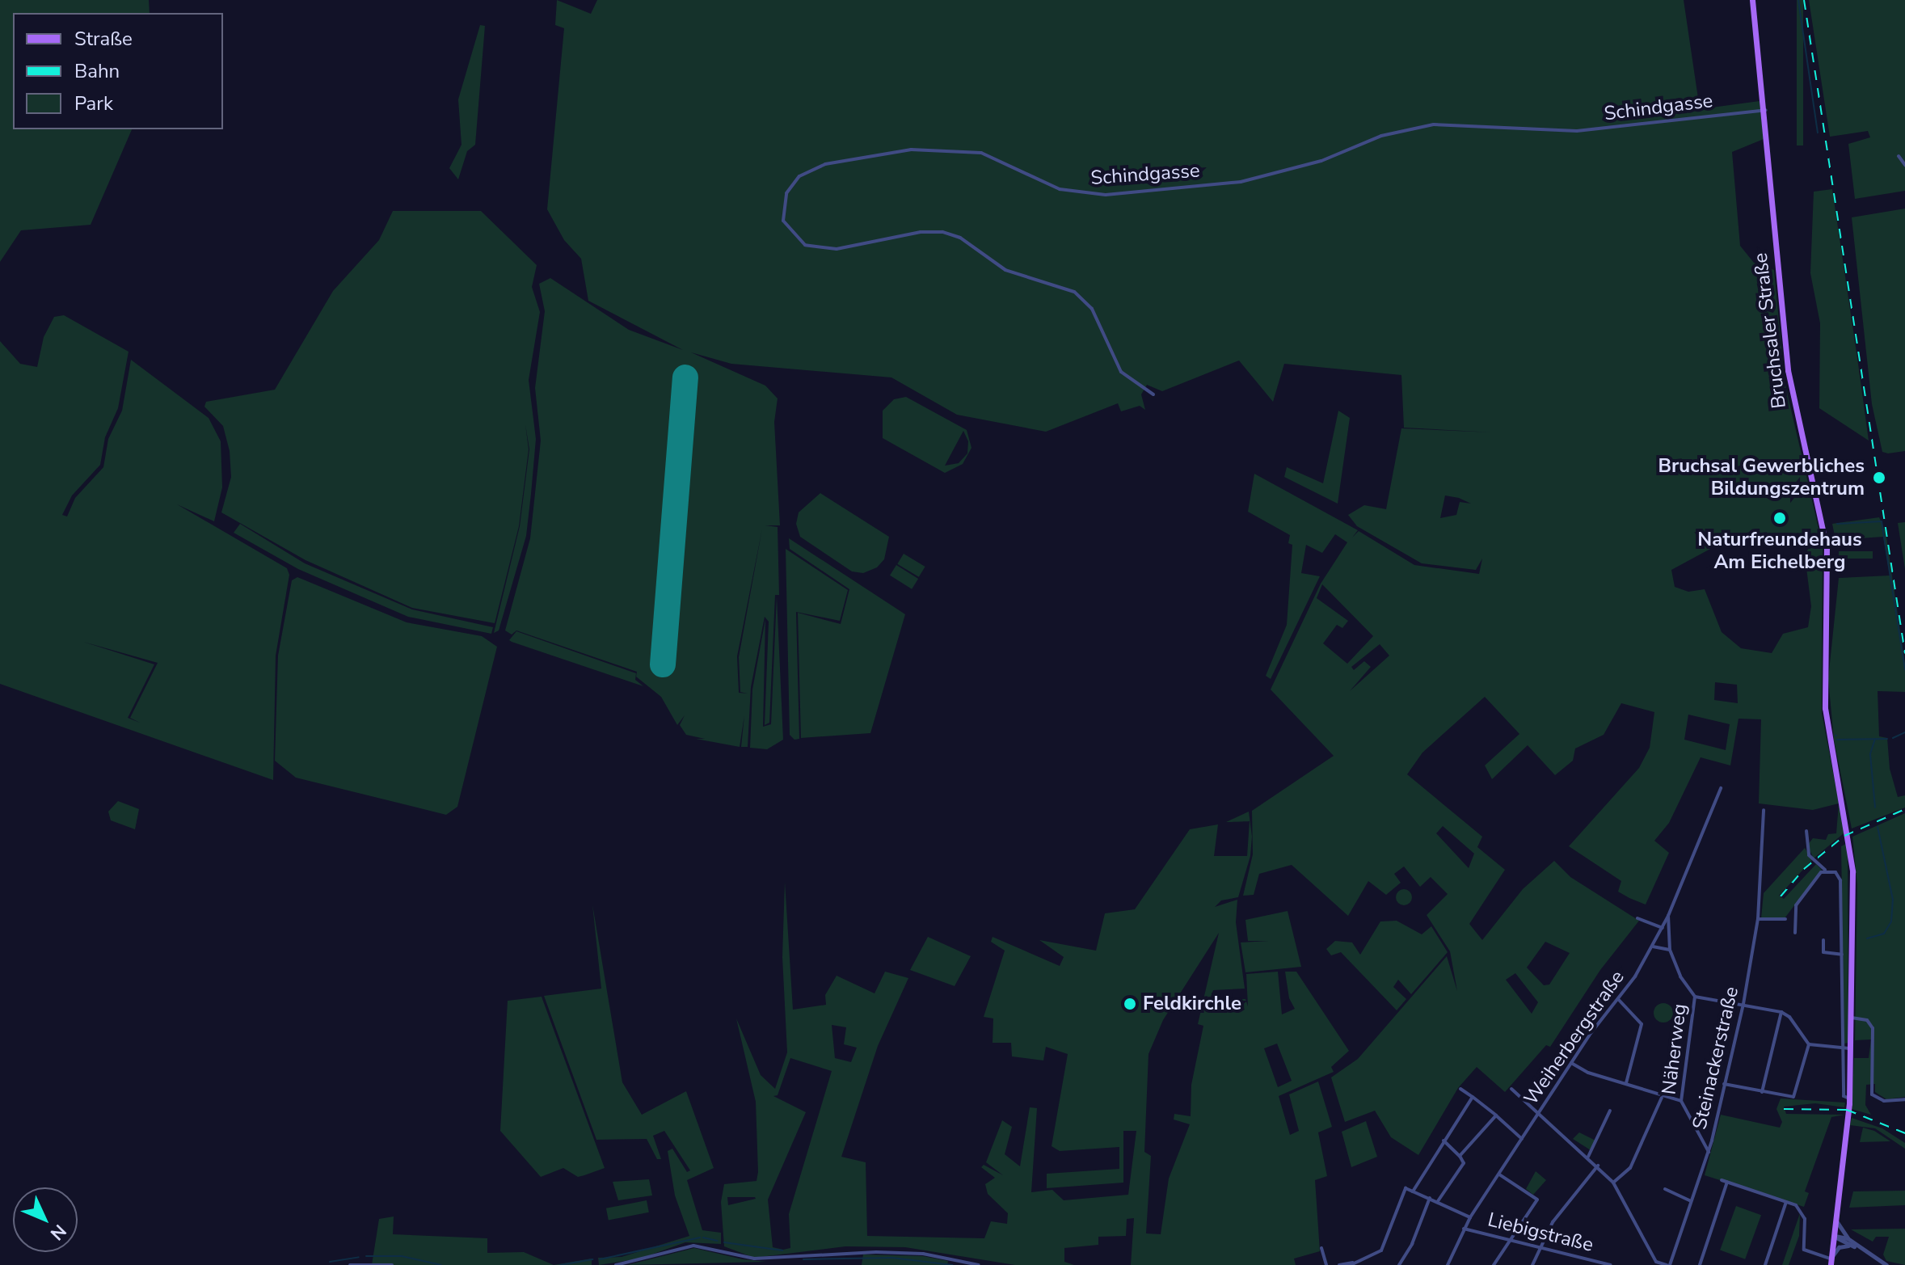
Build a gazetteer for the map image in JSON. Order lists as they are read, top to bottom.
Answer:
{
  "streets": {
    "main road": ["Bruchsaler Straße"],
    "street": [
      "Schindgasse",
      "Weiherbergstraße",
      "Näherweg",
      "Steinackerstraße",
      "Liebigstraße"
    ]
  },
  "crossings": [
    ["Schindgasse", "Bruchsaler Straße"],
    ["Weiherbergstraße", "Näherweg"],
    ["Weiherbergstraße", "Liebigstraße"],
    ["Näherweg", "Steinackerstraße"]
  ],
  "places": ["Bruchsal Gewerbliches Bildungszentrum", "Naturfreundehaus Am Eichelberg", "Feldkirchle"],
  "legend": ["Straße", "Bahn", "Park"],
  "north": "bottom right"
}
